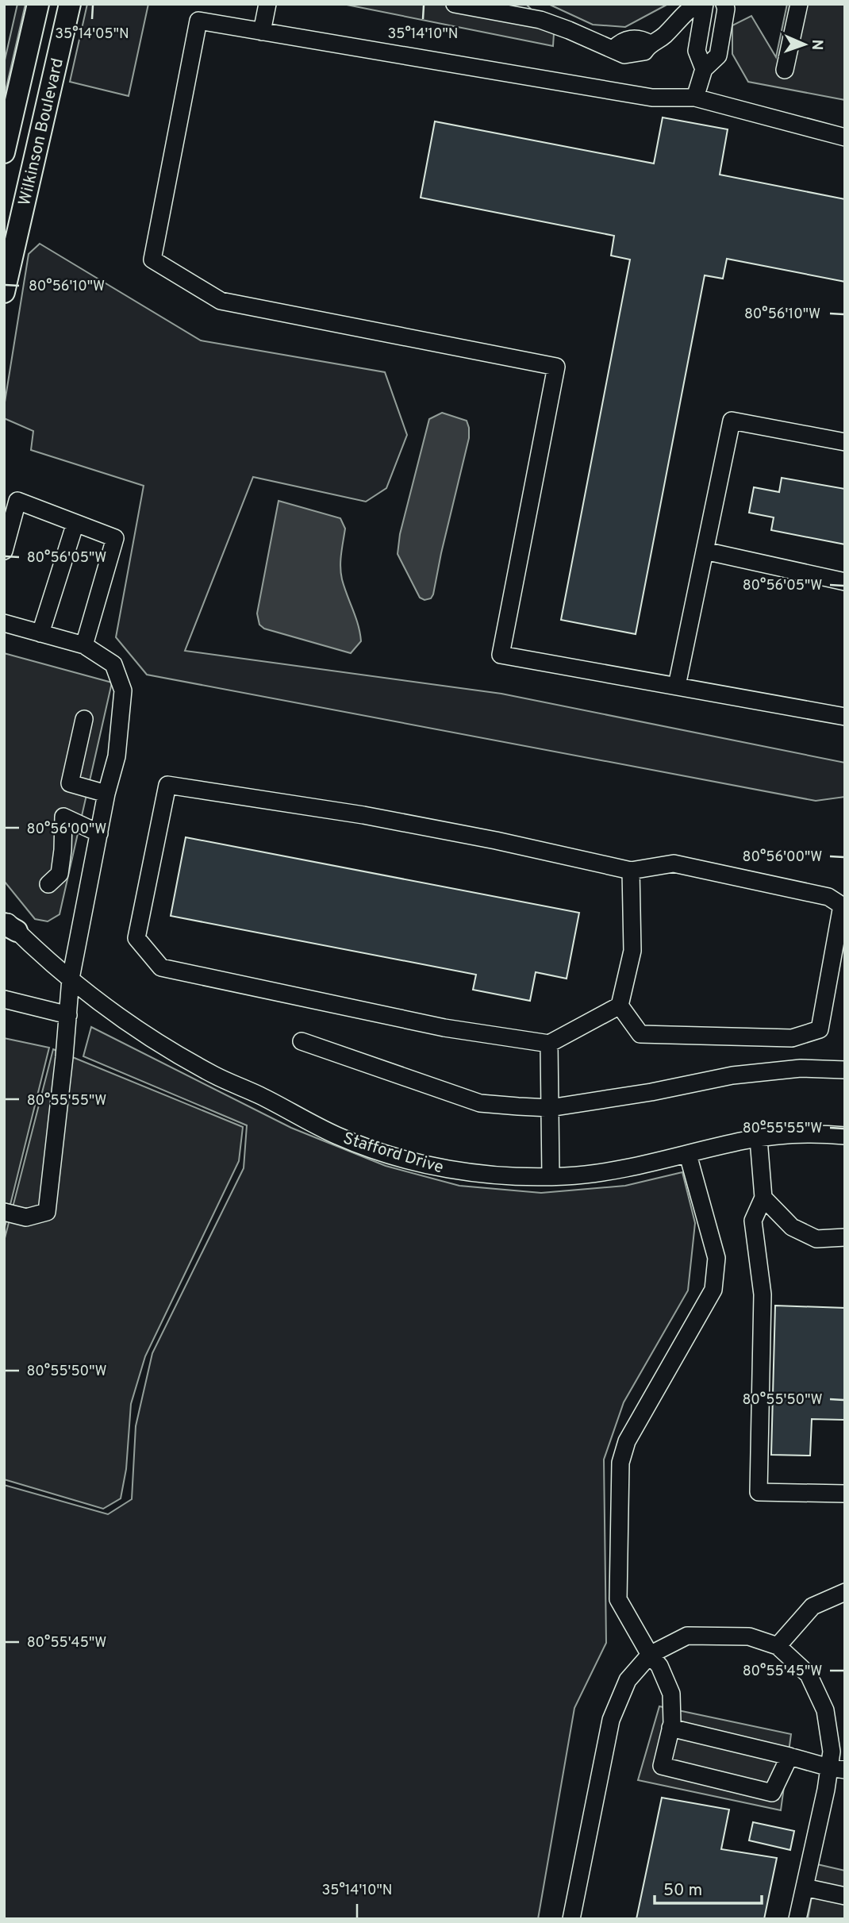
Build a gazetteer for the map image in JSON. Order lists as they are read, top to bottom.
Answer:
{
  "streets": {
    "main road": ["Wilkinson Boulevard"],
    "street": ["Stafford Drive"]
  },
  "scale_bar": "50 m",
  "north": "right",
  "coordinates": [
    "35°14'05\"N",
    "35°14'10\"N",
    "80°56'10\"W",
    "80°56'05\"W",
    "80°56'00\"W",
    "80°55'55\"W",
    "80°55'50\"W",
    "80°55'45\"W"
  ]
}
